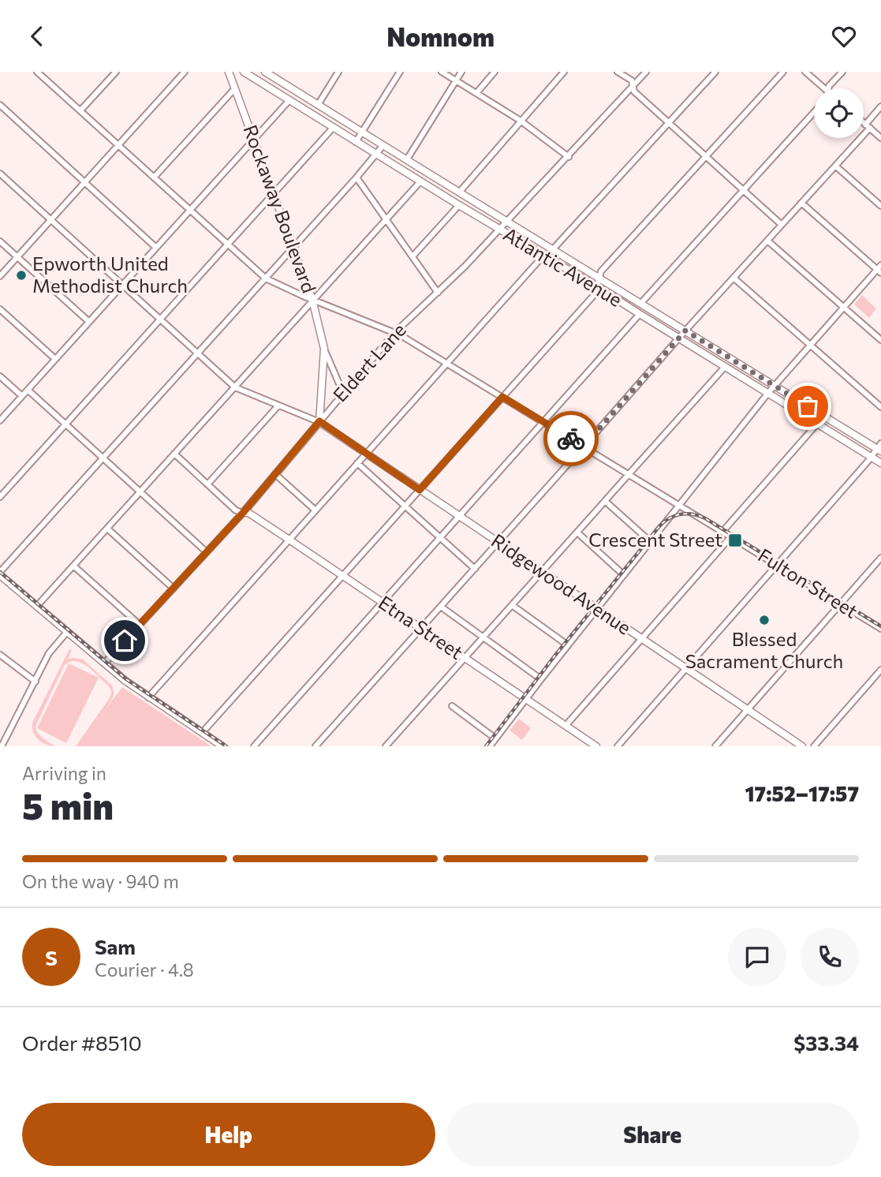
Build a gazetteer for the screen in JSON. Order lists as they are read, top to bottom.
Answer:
{
  "streets": {
    "main road": [
      "Rockaway Boulevard",
      "Atlantic Avenue",
      "Eldert Lane",
      "Ridgewood Avenue",
      "Etna Street"
    ],
    "street": ["Fulton Street"]
  },
  "crossings": [
    ["Rockaway Boulevard", "Eldert Lane"],
    ["Rockaway Boulevard", "Fulton Street"],
    ["Rockaway Boulevard", "Ridgewood Avenue"],
    ["Atlantic Avenue", "Eldert Lane"],
    ["Eldert Lane", "Fulton Street"],
    ["Eldert Lane", "Ridgewood Avenue"],
    ["Eldert Lane", "Etna Street"]
  ],
  "places": {
    "other": ["Epworth United Methodist Church", "Blessed Sacrament Church"],
    "transit": ["Crescent Street"]
  },
  "page": {
    "header": "Nomnom",
    "heading": ["5 min", "Arriving in", "17:52–17:57"],
    "panel": [
      "Sam",
      "Courier · 4.8",
      "Order #8510",
      "$33.34"
    ],
    "bar": "On the way · 940 m",
    "round": "S",
    "buttons": ["Help", "Share"]
  }
}
